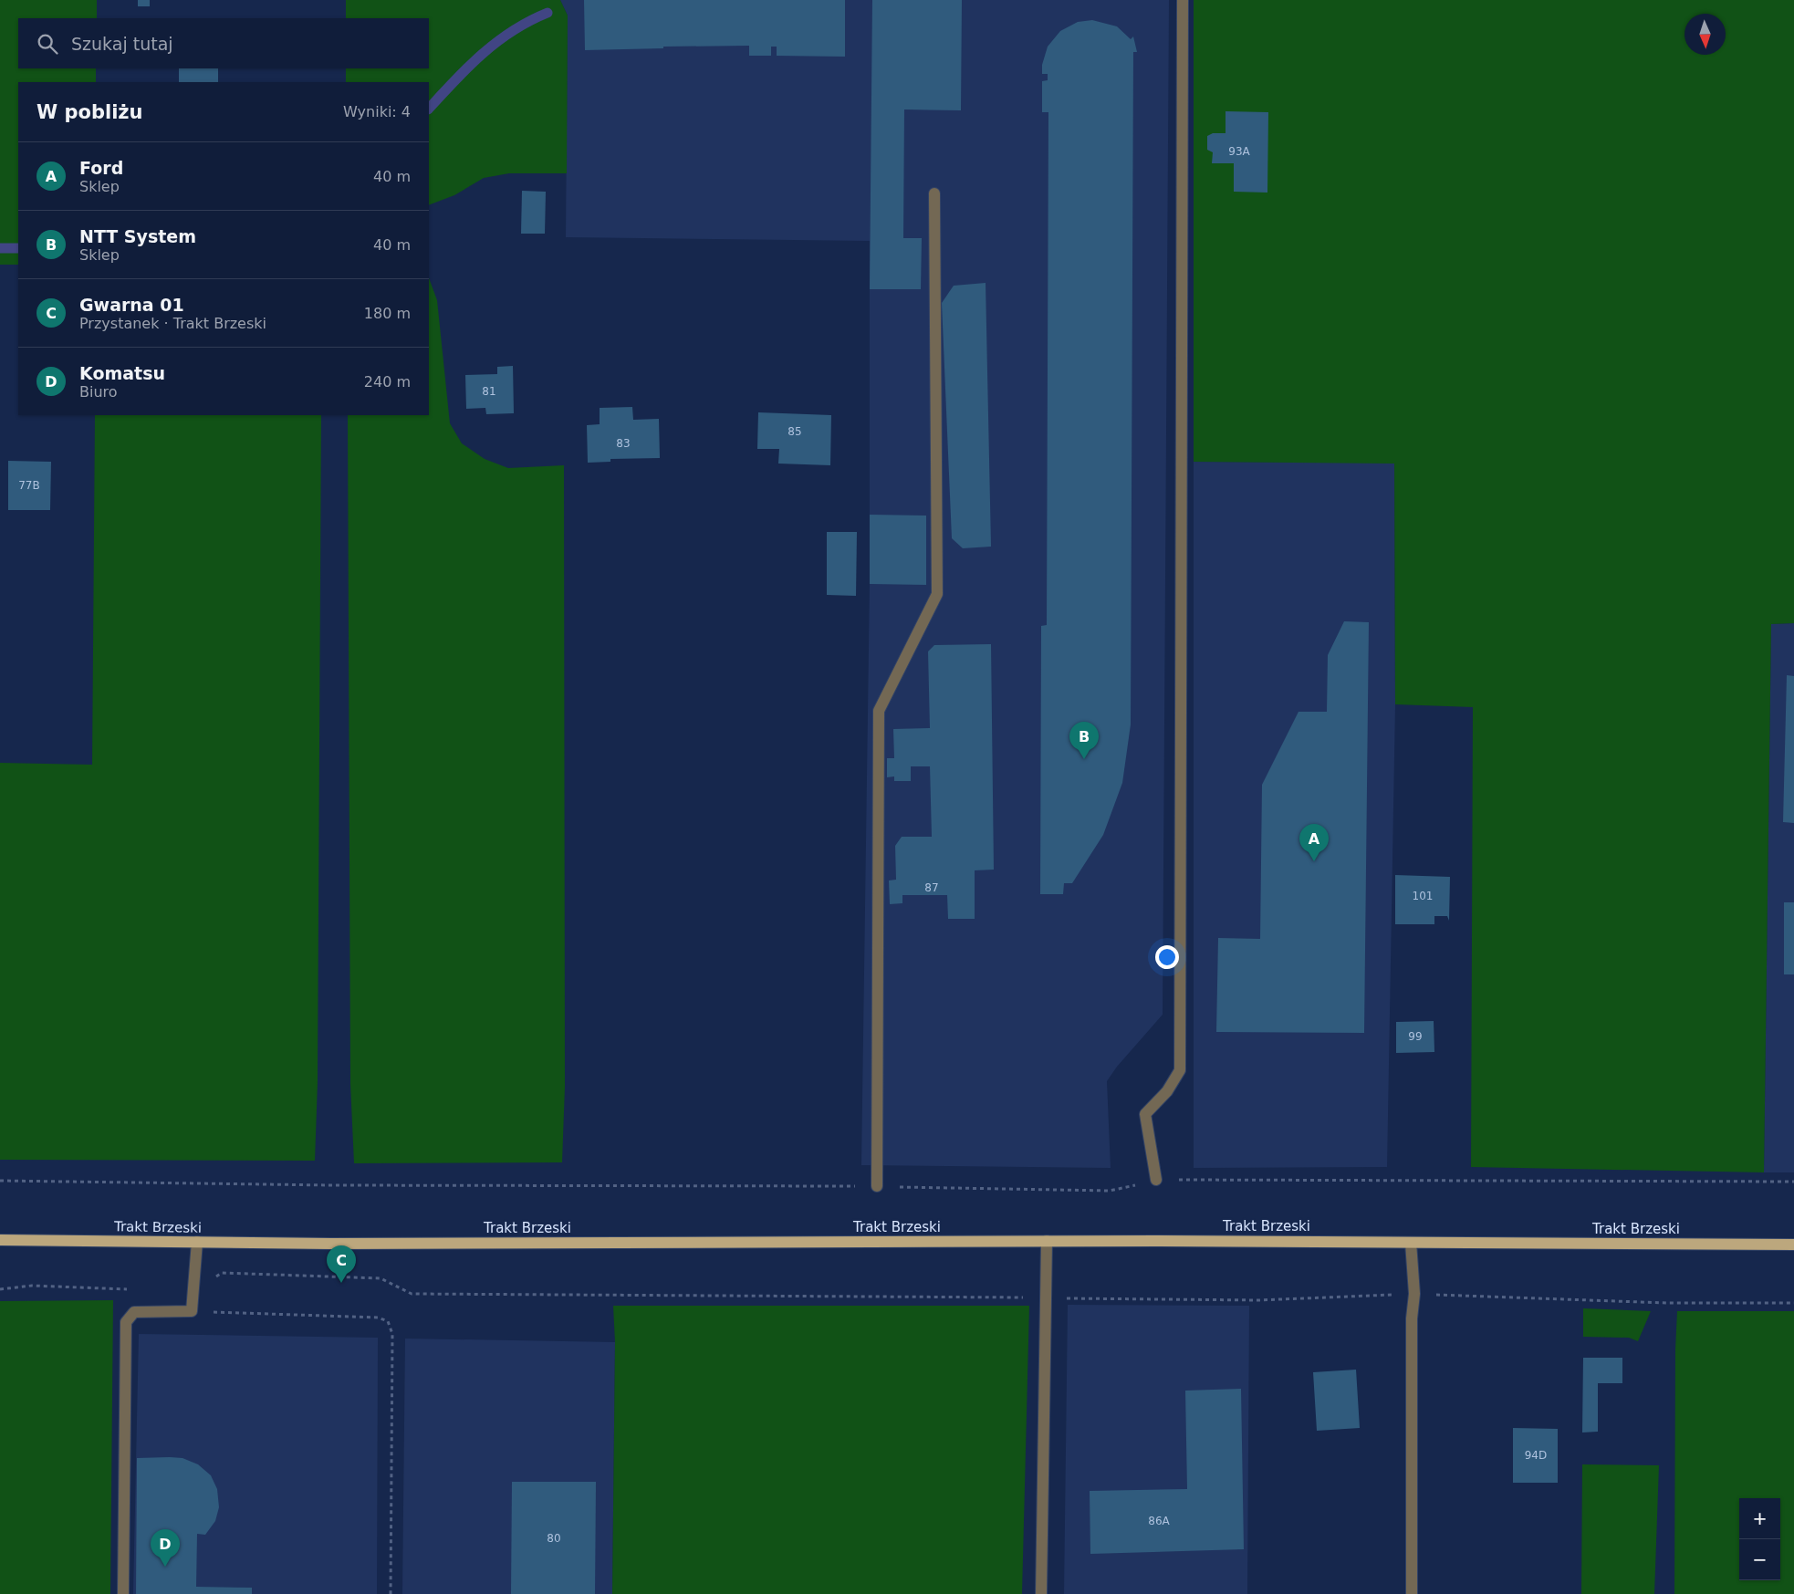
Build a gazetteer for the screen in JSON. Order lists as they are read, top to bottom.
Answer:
{
  "streets": {
    "main road": ["Trakt Brzeski"]
  },
  "house_numbers": [
    "93A",
    "81",
    "85",
    "83",
    "77B",
    "87",
    "101",
    "99",
    "94D",
    "86A",
    "80"
  ],
  "north": "bottom",
  "page": {
    "search": "Szukaj tutaj",
    "heading": ["W pobliżu", "Wyniki: 4"],
    "list": [
      {
        "mark": "A",
        "name": "Ford",
        "note": "Sklep",
        "value": "40 m"
      },
      {
        "mark": "B",
        "name": "NTT System",
        "note": "Sklep",
        "value": "40 m"
      },
      {
        "mark": "C",
        "name": "Gwarna 01",
        "note": "Przystanek · Trakt Brzeski",
        "value": "180 m"
      },
      {
        "mark": "D",
        "name": "Komatsu",
        "note": "Biuro",
        "value": "240 m"
      }
    ],
    "pins": [
      "B",
      "A",
      "C",
      "D"
    ],
    "map_buttons": ["+", "−"]
  }
}
